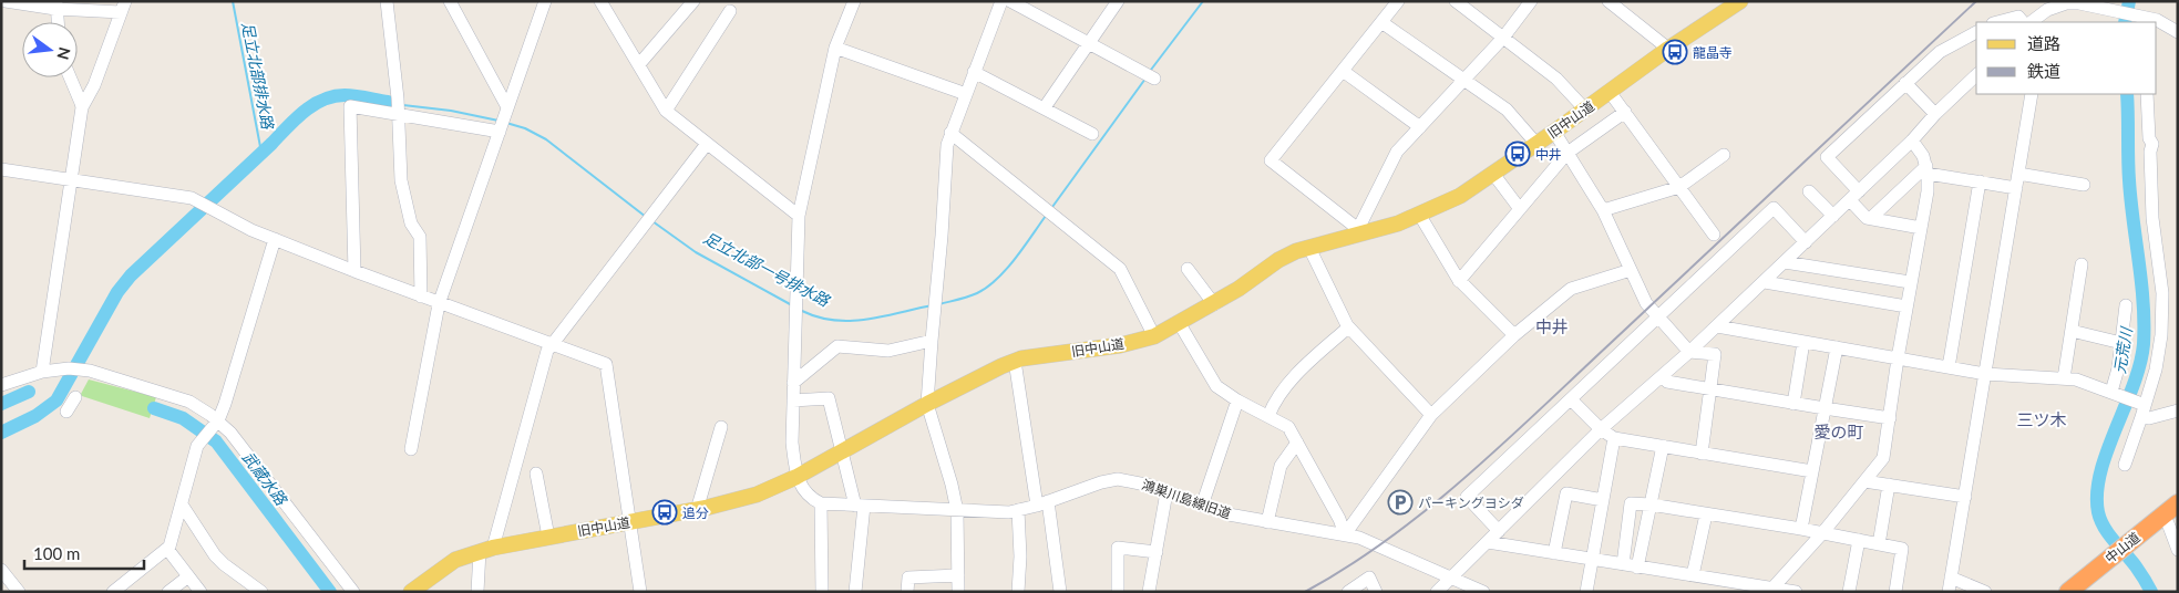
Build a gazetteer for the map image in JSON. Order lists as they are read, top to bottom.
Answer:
{
  "streets": {
    "highway": ["中山道"],
    "main road": ["旧中山道"],
    "street": ["鴻巣川島線旧道"]
  },
  "districts": ["中井", "三ツ木", "愛の町"],
  "water": [
    "足立北部排水路",
    "足立北部一号排水路",
    "元荒川",
    "武蔵水路"
  ],
  "places": {
    "bus stop": ["龍晶寺", "中井", "追分"],
    "parking": ["パーキングヨシダ"]
  },
  "legend": ["道路", "鉄道"],
  "scale_bar": "100 m",
  "north": "right"
}
